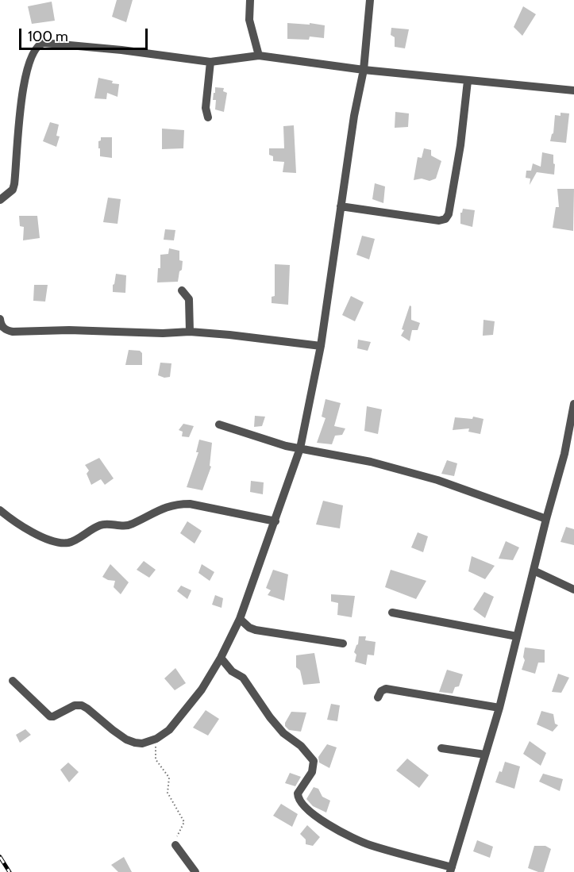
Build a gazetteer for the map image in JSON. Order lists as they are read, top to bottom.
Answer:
{
  "scale_bar": "100 m"
}
